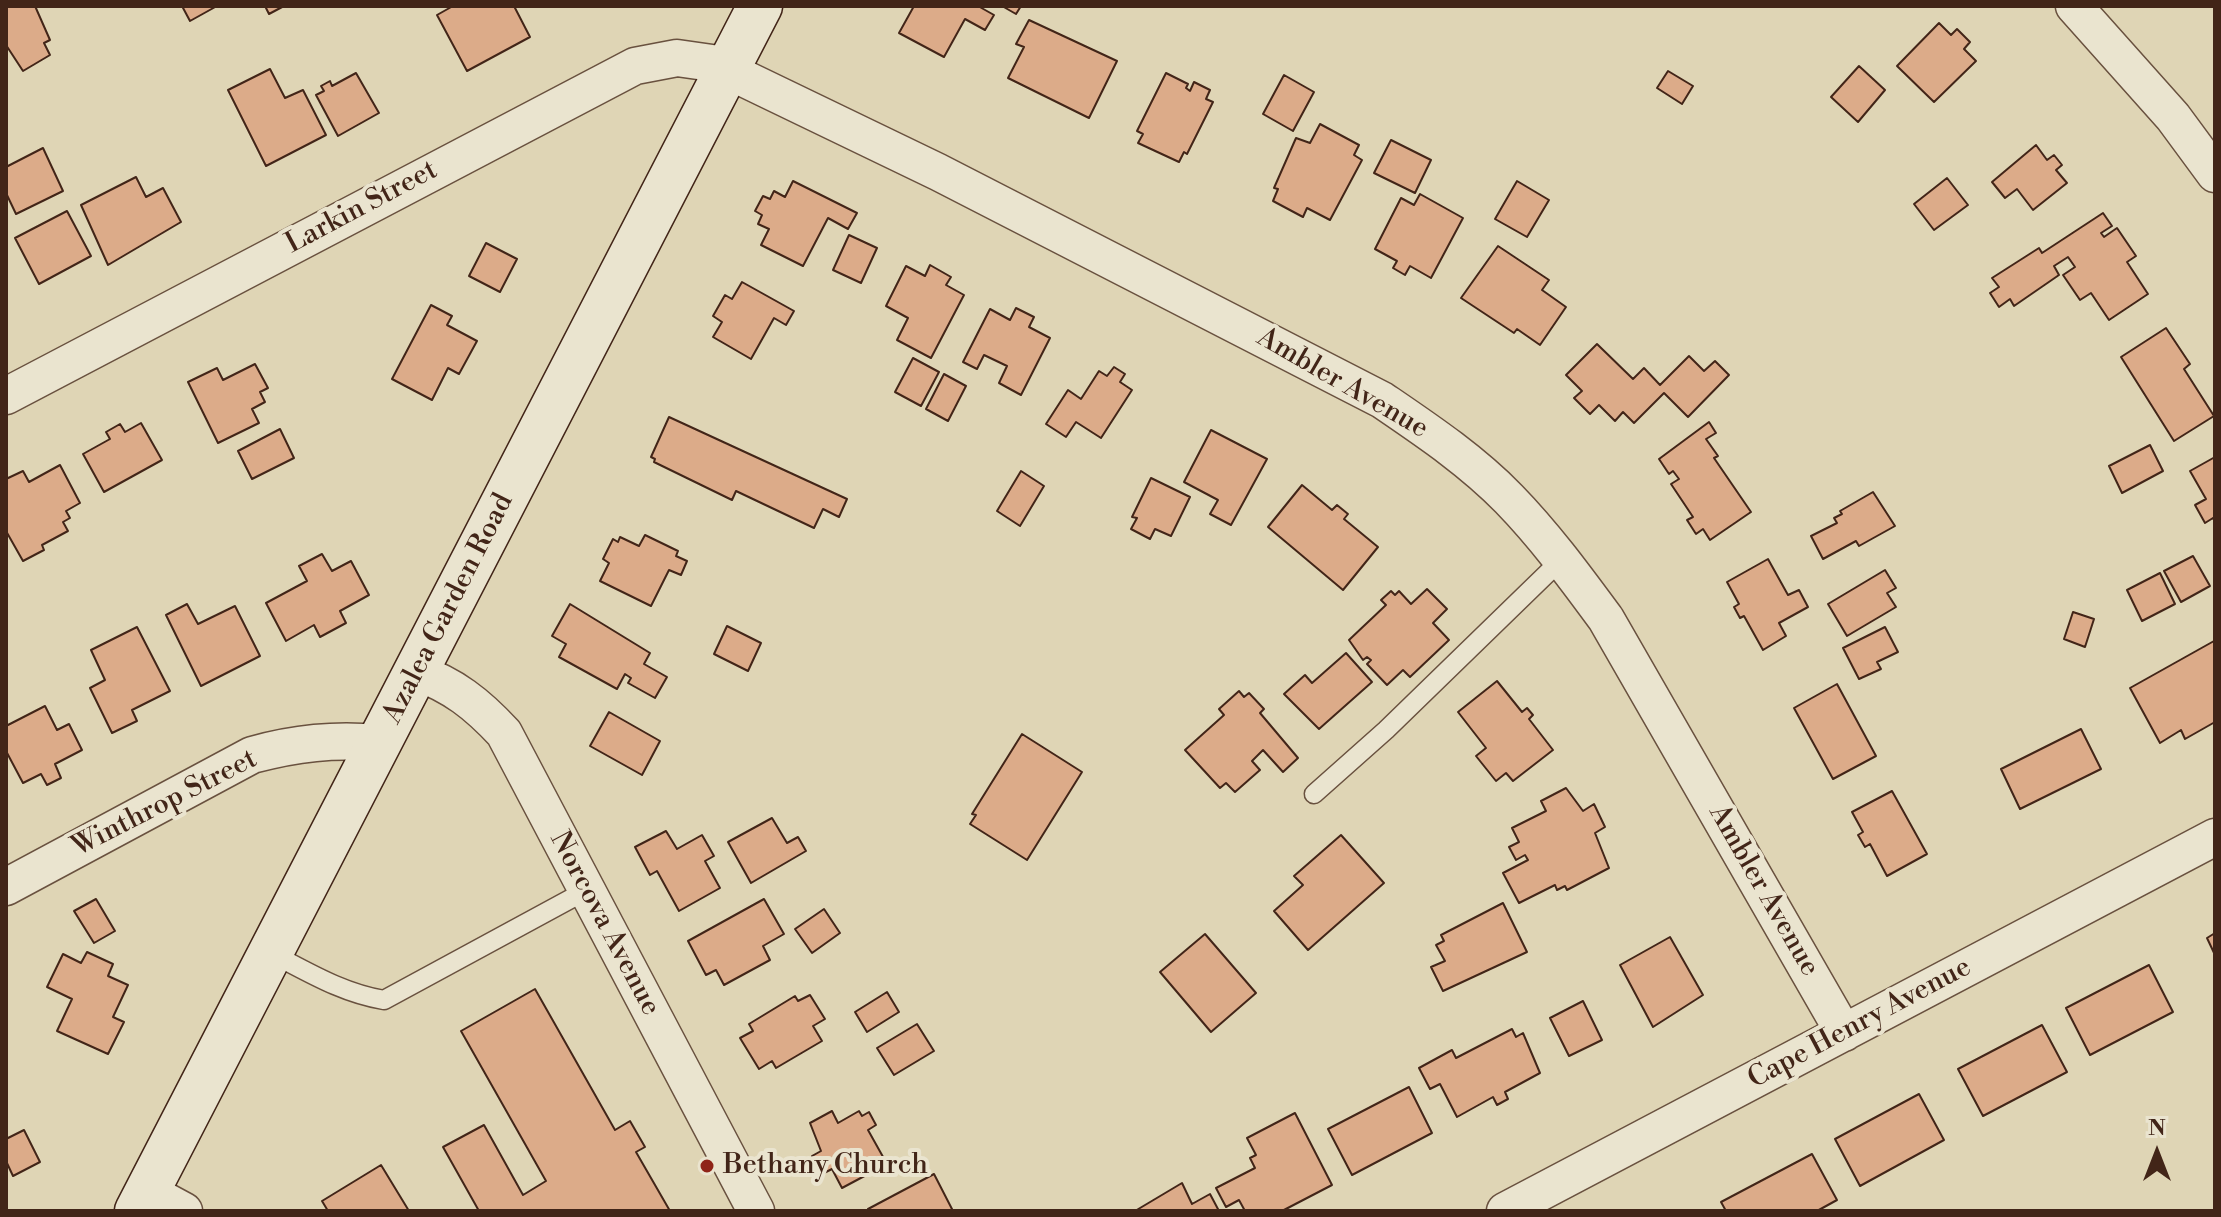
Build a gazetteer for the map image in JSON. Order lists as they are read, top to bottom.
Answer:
{
  "streets": {
    "main road": ["Azalea Garden Road"],
    "street": [
      "Larkin Street",
      "Ambler Avenue",
      "Winthrop Street",
      "Norcova Avenue",
      "Cape Henry Avenue"
    ]
  },
  "crossings": [
    ["Larkin Street", "Ambler Avenue"],
    ["Larkin Street", "Azalea Garden Road"],
    ["Ambler Avenue", "Azalea Garden Road"],
    ["Ambler Avenue", "Cape Henry Avenue"],
    ["Azalea Garden Road", "Winthrop Street"],
    ["Azalea Garden Road", "Norcova Avenue"]
  ],
  "places": ["Bethany Church"],
  "north": "top"
}
